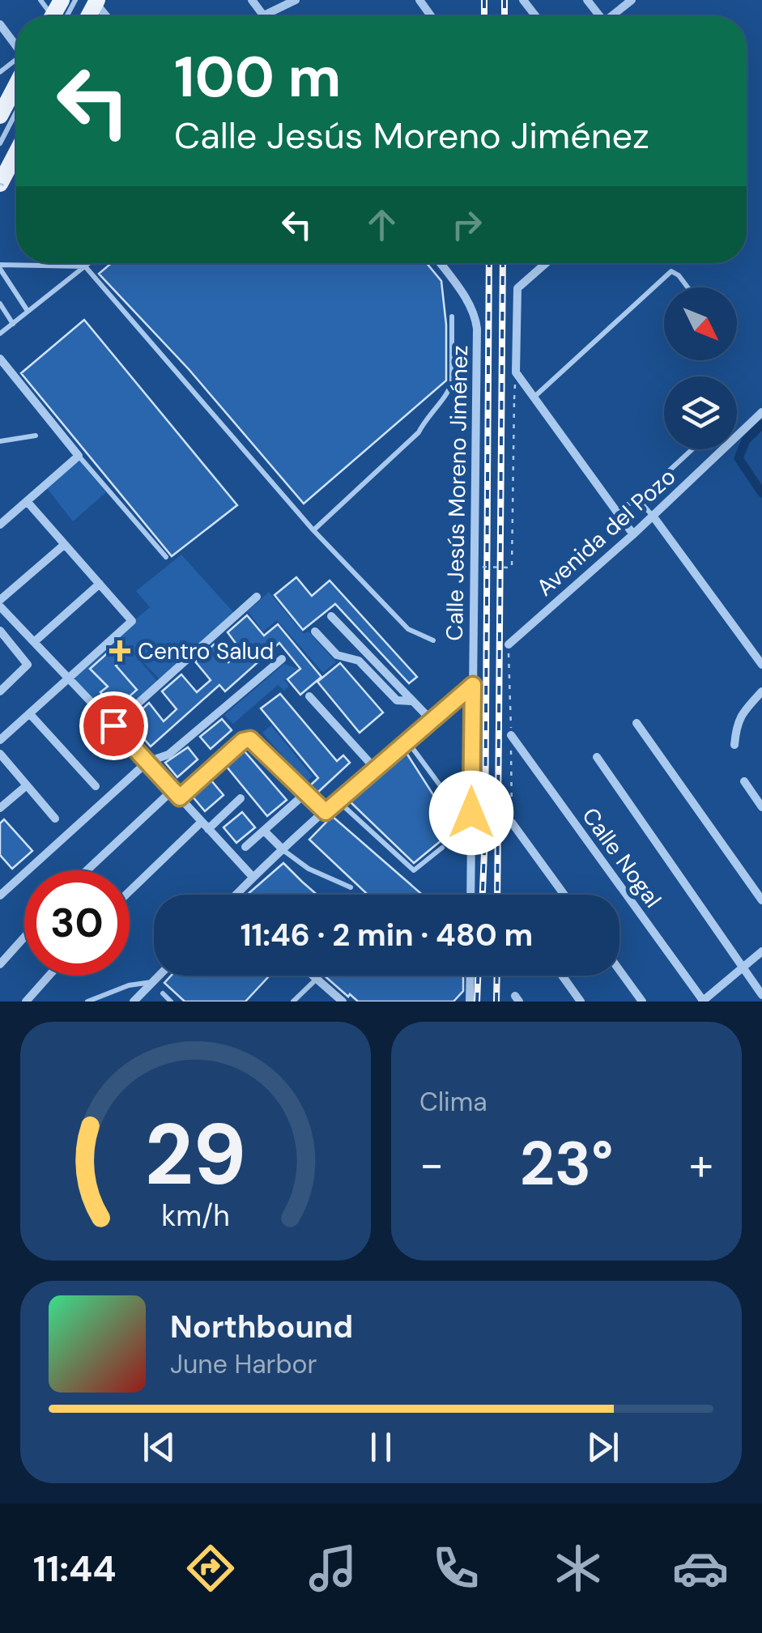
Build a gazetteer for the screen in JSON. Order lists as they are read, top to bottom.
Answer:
{
  "streets": {
    "street": ["Calle Jesús Moreno Jiménez", "Avenida del Pozo", "Calle Nogal"]
  },
  "places": {
    "health": ["Centro Salud"]
  },
  "north": "bottom right",
  "page": {
    "turn": ["100 m", "Calle Jesús Moreno Jiménez"],
    "limit": "30",
    "trip": "11:46 · 2 min · 480 m",
    "tile": "Clima",
    "heat": ["−", "23°", "+"],
    "song": ["Northbound", "June Harbor"],
    "tabs": "11:44",
    "gauge": ["29", "km/h"]
  }
}
